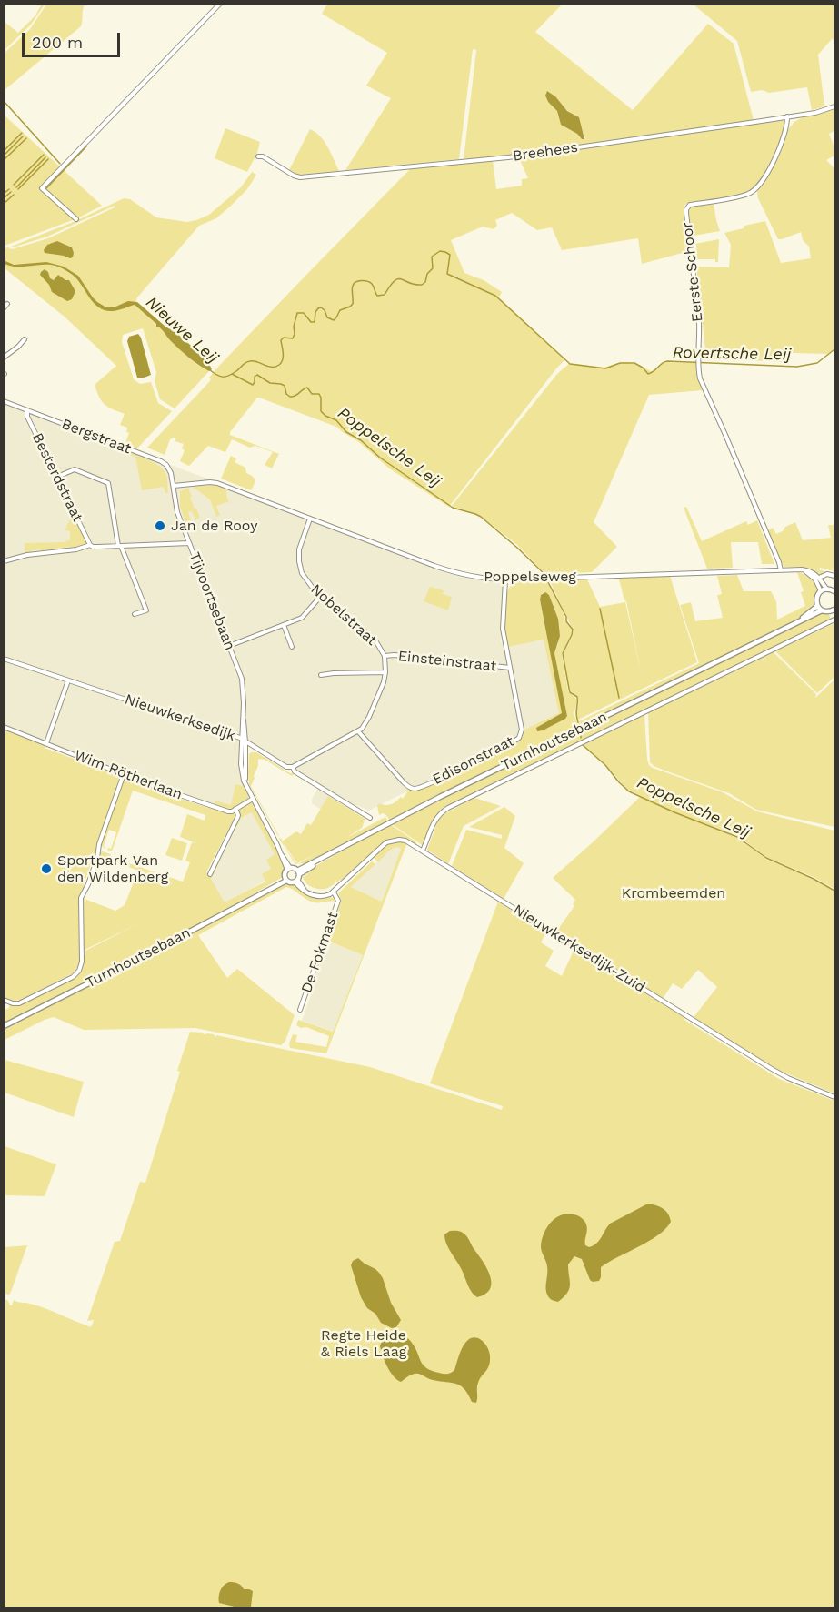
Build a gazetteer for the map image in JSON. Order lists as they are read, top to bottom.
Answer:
{
  "streets": {
    "main road": ["Turnhoutsebaan"],
    "street": [
      "Breehees",
      "Eerste Schoor",
      "Bergstraat",
      "Besterdstraat",
      "Poppelseweg",
      "Tijvoortsebaan",
      "Nobelstraat",
      "Einsteinstraat",
      "Nieuwkerksedijk",
      "Edisonstraat",
      "Wim Rötherlaan",
      "Nieuwkerksedijk-Zuid",
      "De Fokmast"
    ]
  },
  "crossings": [
    ["Breehees", "Eerste Schoor"],
    ["Eerste Schoor", "Poppelseweg"],
    ["Bergstraat", "Besterdstraat"],
    ["Bergstraat", "Poppelseweg"],
    ["Bergstraat", "Tijvoortsebaan"],
    ["Poppelseweg", "Tijvoortsebaan"],
    ["Poppelseweg", "Nobelstraat"],
    ["Poppelseweg", "Edisonstraat"],
    ["Tijvoortsebaan", "Nieuwkerksedijk"],
    ["Nobelstraat", "Einsteinstraat"],
    ["Nobelstraat", "Nieuwkerksedijk"],
    ["Nobelstraat", "Edisonstraat"],
    ["Einsteinstraat", "Edisonstraat"],
    ["Nieuwkerksedijk-Zuid", "De Fokmast"]
  ],
  "water": ["Nieuwe Leij", "Rovertsche Leij", "Poppelsche Leij"],
  "parks": ["Krombeemden", "Regte Heide & Riels Laag"],
  "places": ["Jan de Rooy", "Sportpark Van den Wildenberg"],
  "scale_bar": "200 m"
}
